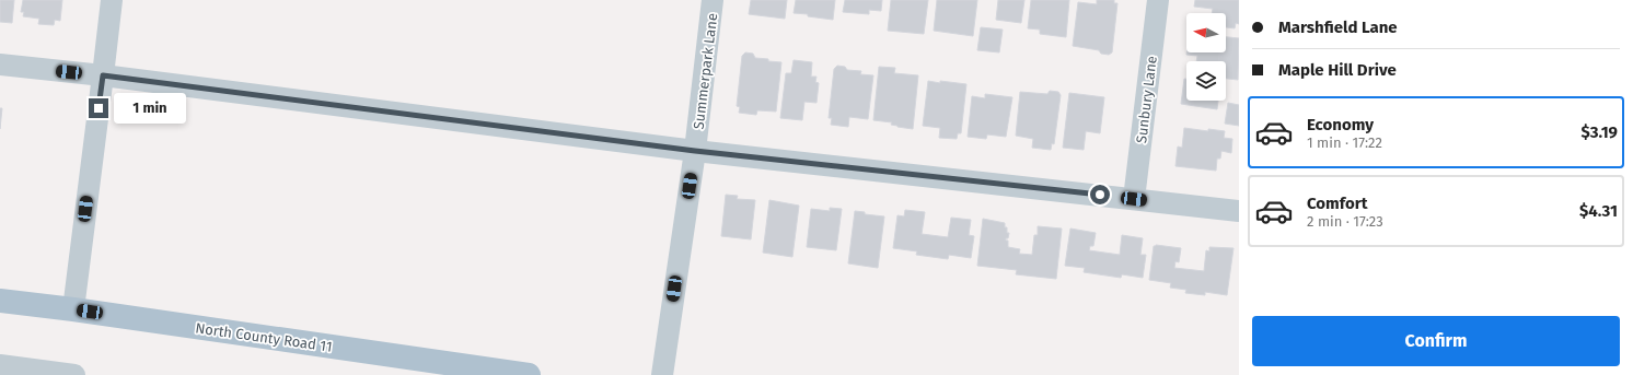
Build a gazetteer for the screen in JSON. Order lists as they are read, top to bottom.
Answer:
{
  "streets": {
    "main road": ["North County Road 11"],
    "street": ["Summerpark Lane", "Sunbury Lane"]
  },
  "north": "left",
  "page": {
    "banner": ["Marshfield Lane", "Maple Hill Drive"],
    "bubble": "1 min",
    "list": [
      {
        "name": "Economy",
        "note": "1 min · 17:22",
        "value": "$3.19"
      },
      {
        "name": "Comfort",
        "note": "2 min · 17:23",
        "value": "$4.31"
      }
    ],
    "buttons": "Confirm"
  }
}
